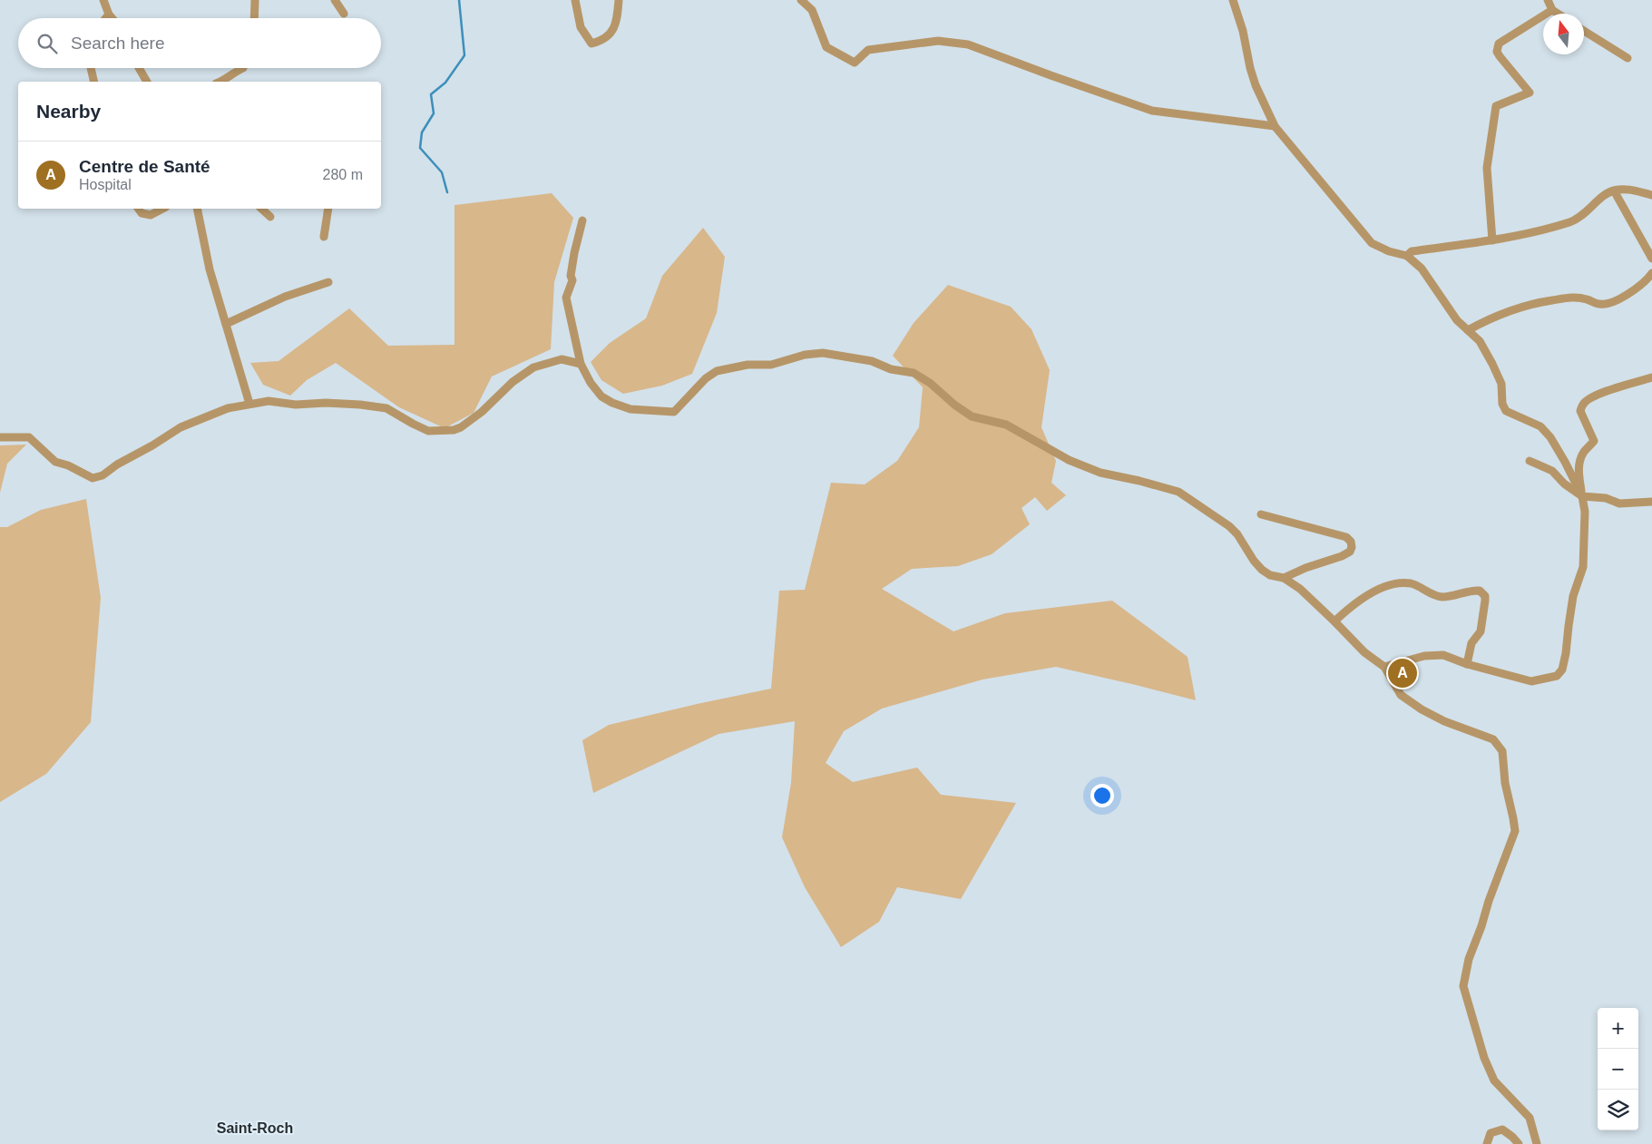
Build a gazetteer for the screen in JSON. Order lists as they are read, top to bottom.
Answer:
{
  "districts": ["Saint-Roch"],
  "north": "top",
  "page": {
    "search": "Search here",
    "heading": "Nearby",
    "list": [
      {
        "mark": "A",
        "name": "Centre de Santé",
        "note": "Hospital",
        "value": "280 m"
      }
    ],
    "pins": "A",
    "map_buttons": ["+", "−"]
  }
}
